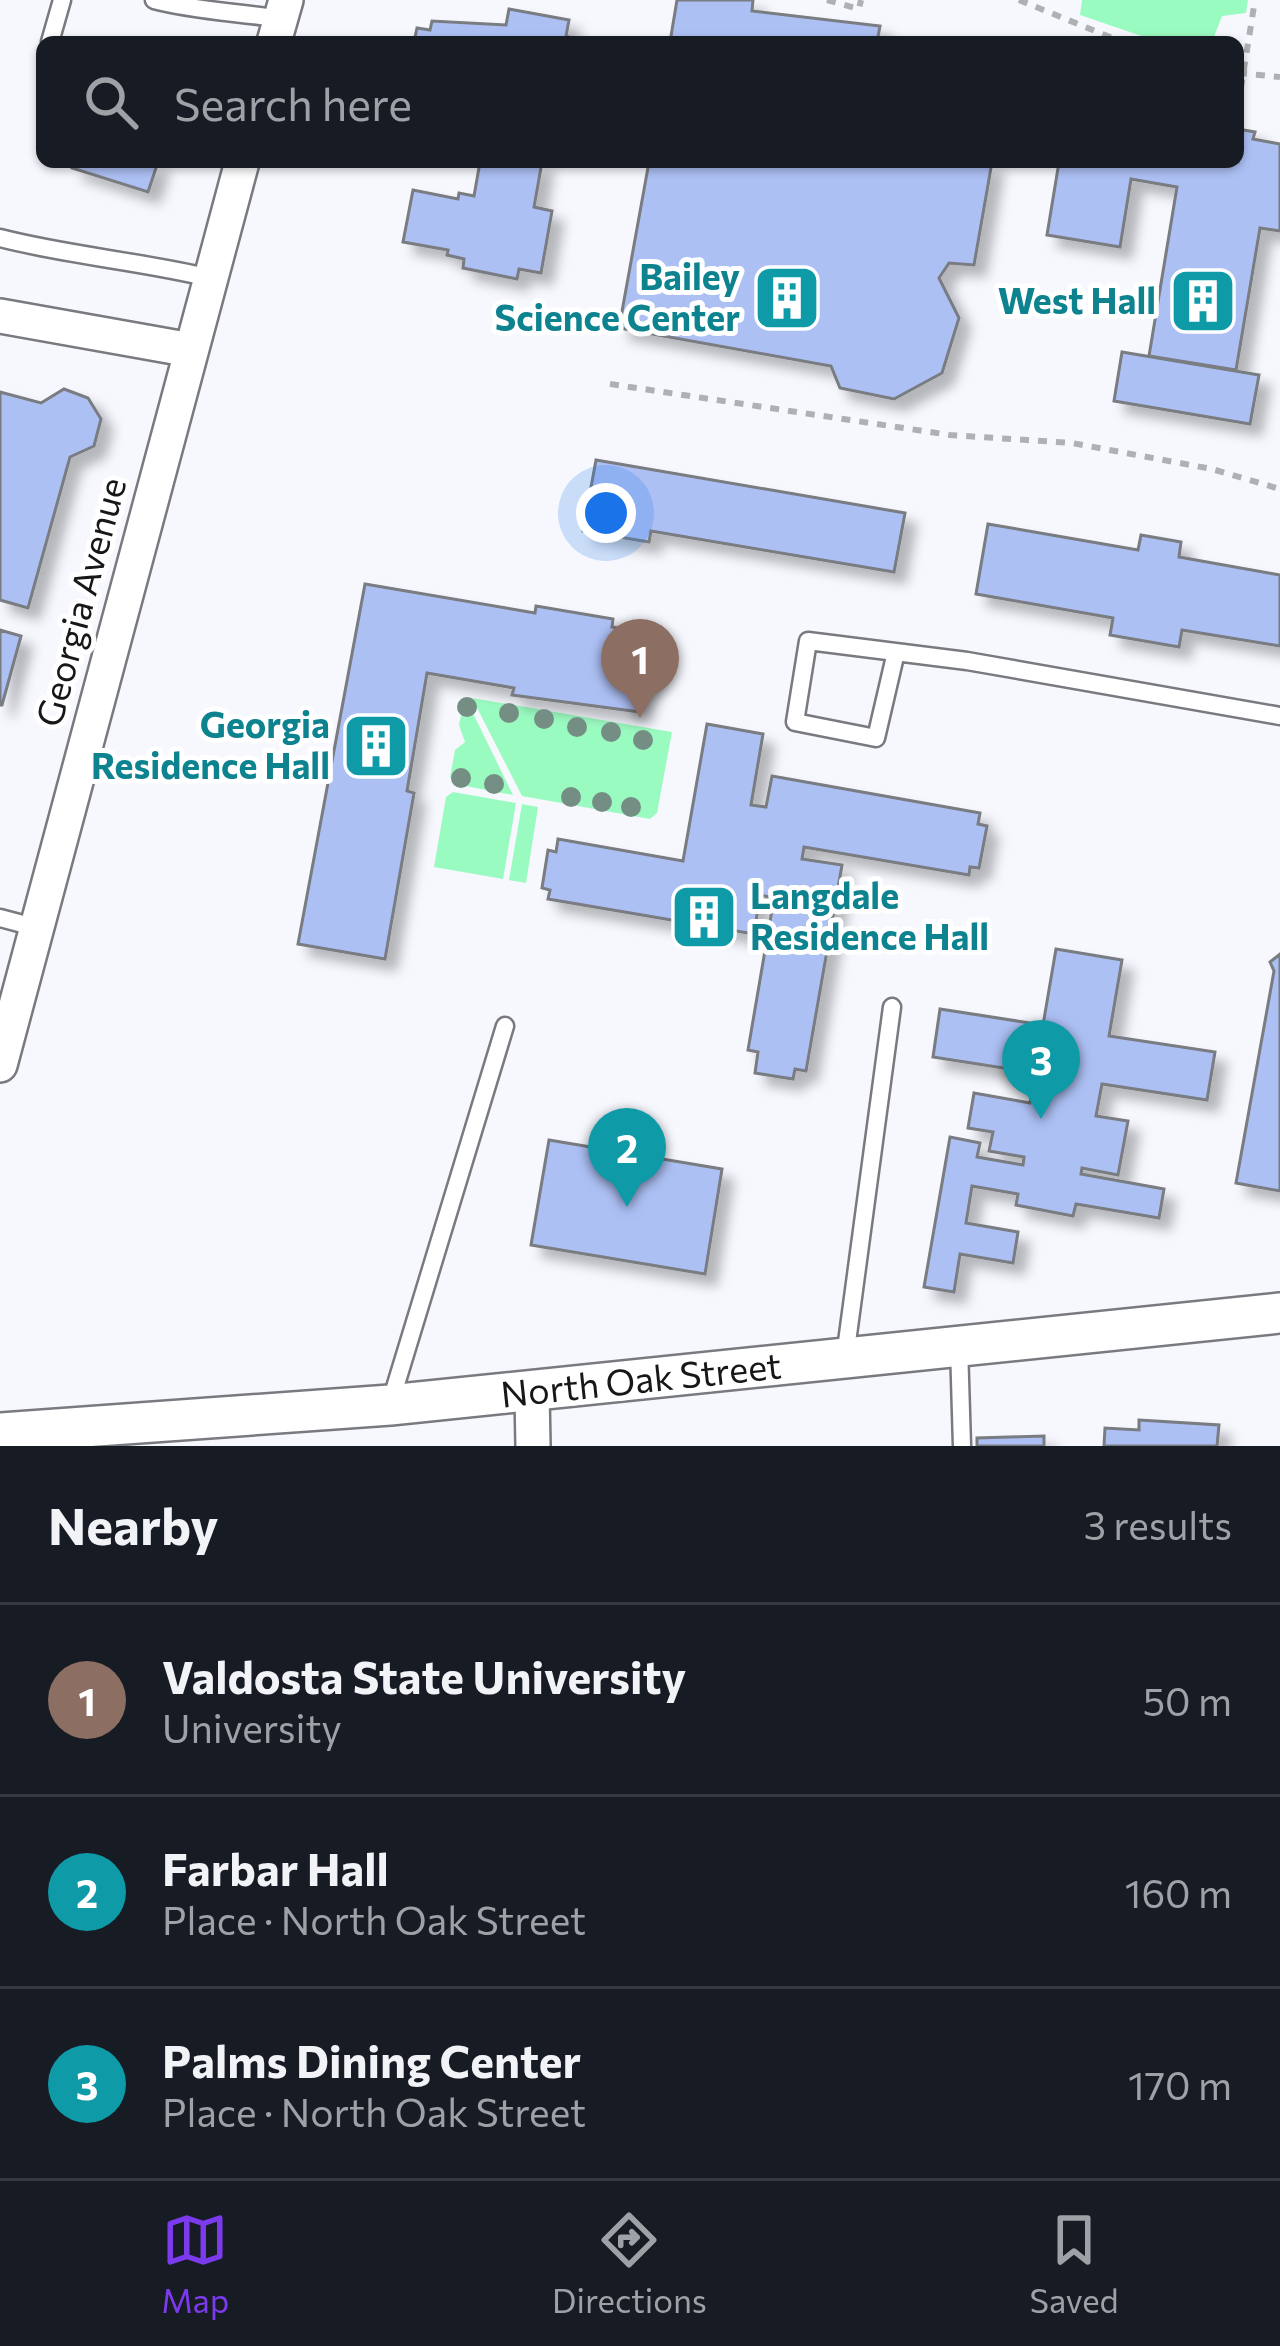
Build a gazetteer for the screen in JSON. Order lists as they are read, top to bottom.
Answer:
{
  "streets": {
    "street": ["Georgia Avenue", "North Oak Street"]
  },
  "places": {
    "building": [
      "Bailey Science Center",
      "West Hall",
      "Georgia Residence Hall",
      "Langdale Residence Hall"
    ]
  },
  "page": {
    "search": "Search here",
    "pins": ["1", "3", "2"],
    "heading": ["Nearby", "3 results"],
    "list": [
      {
        "mark": "1",
        "name": "Valdosta State University",
        "note": "University",
        "value": "50 m"
      },
      {
        "mark": "2",
        "name": "Farbar Hall",
        "note": "Place · North Oak Street",
        "value": "160 m"
      },
      {
        "mark": "3",
        "name": "Palms Dining Center",
        "note": "Place · North Oak Street",
        "value": "170 m"
      }
    ],
    "nav": ["Map", "Directions", "Saved"]
  }
}
